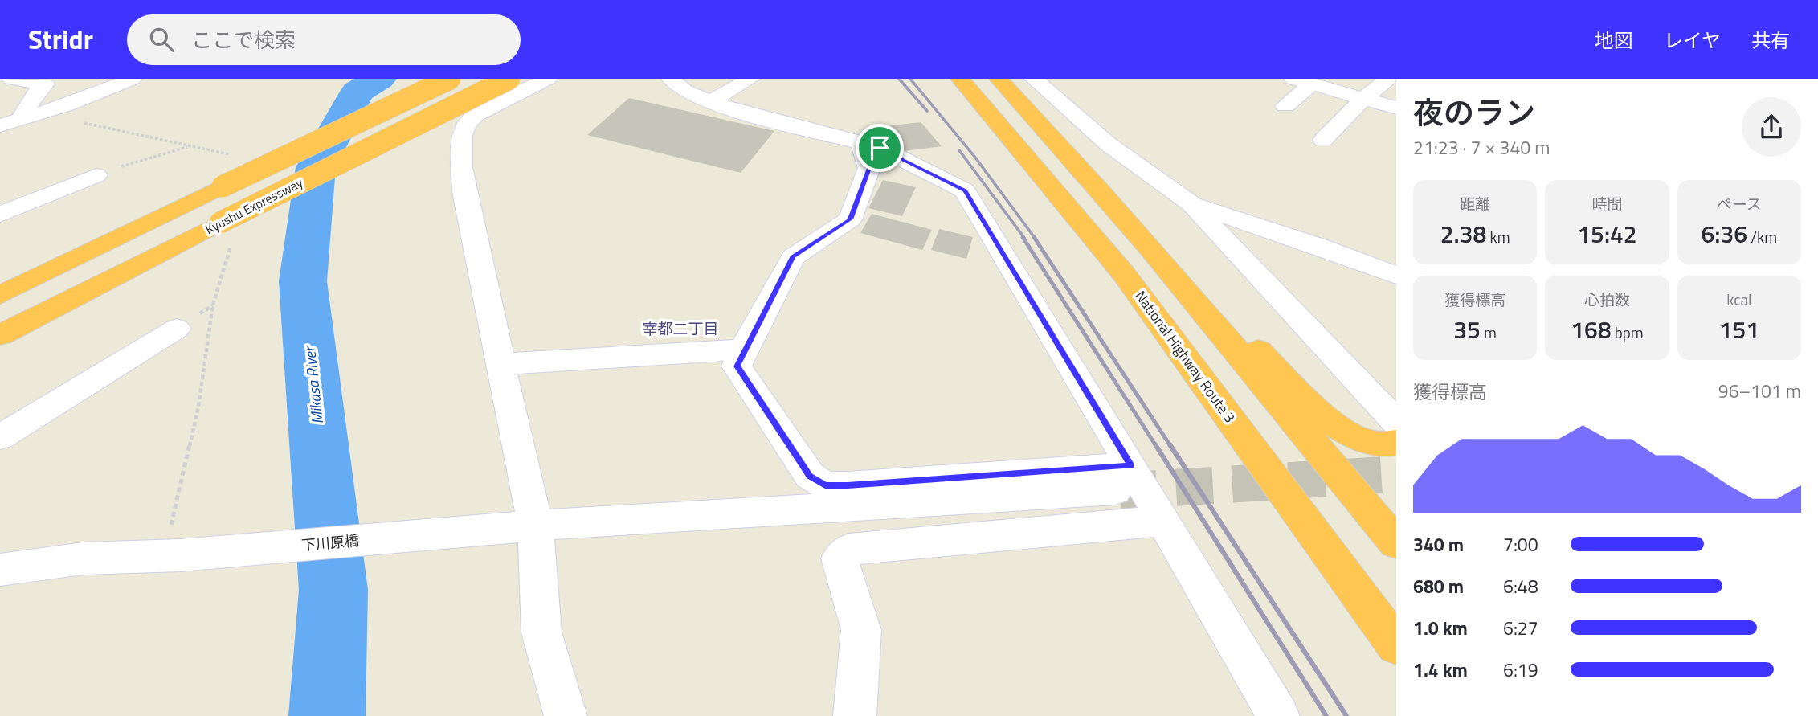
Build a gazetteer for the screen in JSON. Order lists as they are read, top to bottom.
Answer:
{
  "streets": {
    "highway": ["Kyushu Expressway", "National Highway Route 3"],
    "street": ["下川原橋"]
  },
  "districts": ["宰都二丁目"],
  "water": ["Mikasa River"],
  "page": {
    "header": "Stridr",
    "search": "ここで検索",
    "nav": ["地図", "レイヤ", "共有"],
    "heading": ["夜のラン", "21:23 · 7 × 340 m"],
    "stats": [
      ["距離", "2.38 km"],
      ["時間", "15:42"],
      ["ペース", "6:36 /km"],
      ["獲得標高", "35 m"],
      ["心拍数", "168 bpm"],
      ["kcal", "151"]
    ],
    "chart": ["獲得標高", "96–101 m"],
    "list": [
      {
        "name": "340 m",
        "note": "7:00"
      },
      {
        "name": "680 m",
        "note": "6:48"
      },
      {
        "name": "1.0 km",
        "note": "6:27"
      },
      {
        "name": "1.4 km",
        "note": "6:19"
      }
    ]
  }
}
